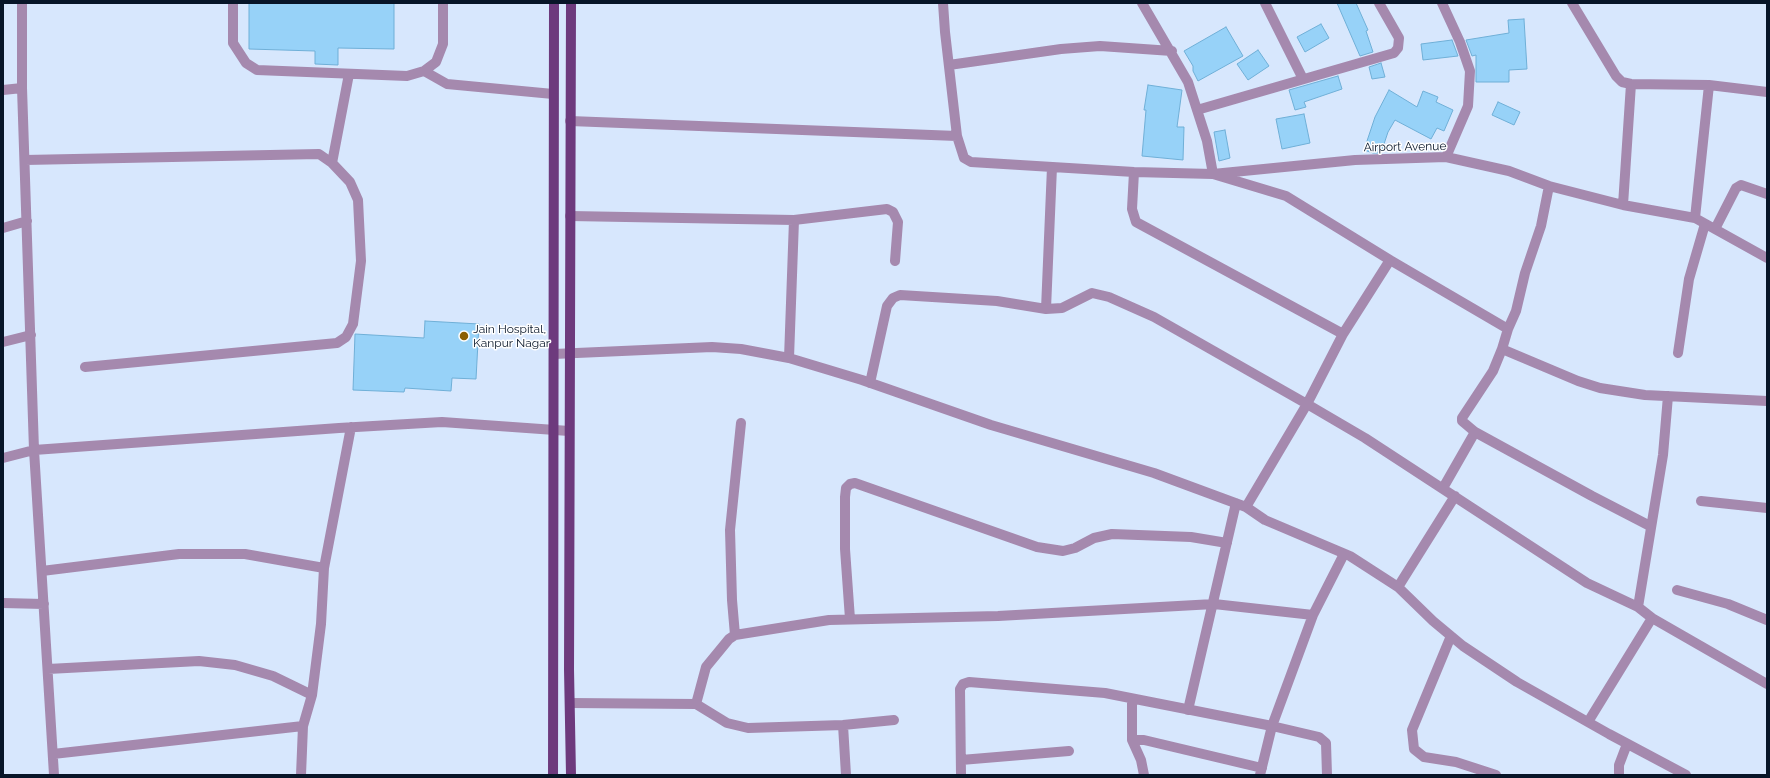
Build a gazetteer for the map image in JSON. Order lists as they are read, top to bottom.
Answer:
{
  "streets": {
    "street": ["Airport Avenue"]
  },
  "places": ["Jain Hospital, Kanpur Nagar"]
}
